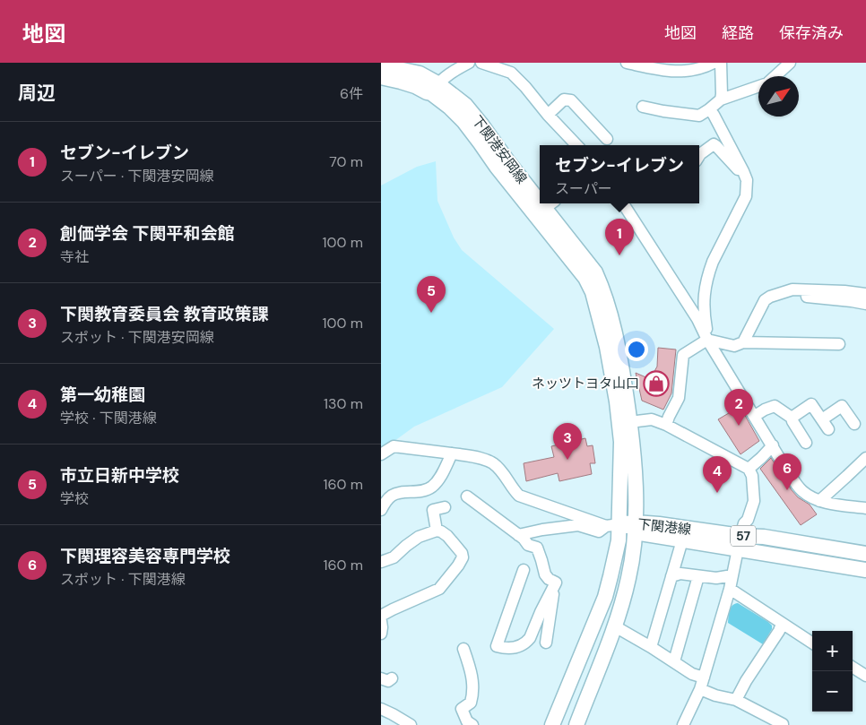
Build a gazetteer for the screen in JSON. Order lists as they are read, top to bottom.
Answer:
{
  "streets": {
    "main road": ["下関港安岡線", "下関港線", "57"]
  },
  "crossings": [
    ["下関港安岡線", "下関港線"]
  ],
  "places": {
    "shop": ["ネッツトヨタ山口"]
  },
  "north": "top right",
  "page": {
    "header": "地図",
    "nav": ["地図", "経路", "保存済み"],
    "heading": ["周辺", "6件"],
    "list": [
      {
        "mark": "1",
        "name": "セブン-イレブン",
        "note": "スーパー · 下関港安岡線",
        "value": "70 m"
      },
      {
        "mark": "2",
        "name": "創価学会 下関平和会館",
        "note": "寺社",
        "value": "100 m"
      },
      {
        "mark": "3",
        "name": "下関教育委員会 教育政策課",
        "note": "スポット · 下関港安岡線",
        "value": "100 m"
      },
      {
        "mark": "4",
        "name": "第一幼稚園",
        "note": "学校 · 下関港線",
        "value": "130 m"
      },
      {
        "mark": "5",
        "name": "市立日新中学校",
        "note": "学校",
        "value": "160 m"
      },
      {
        "mark": "6",
        "name": "下関理容美容専門学校",
        "note": "スポット · 下関港線",
        "value": "160 m"
      }
    ],
    "popup": ["セブン-イレブン", "スーパー"],
    "pins": [
      "1",
      "5",
      "2",
      "3",
      "6",
      "4"
    ],
    "map_buttons": ["+", "−"]
  }
}
